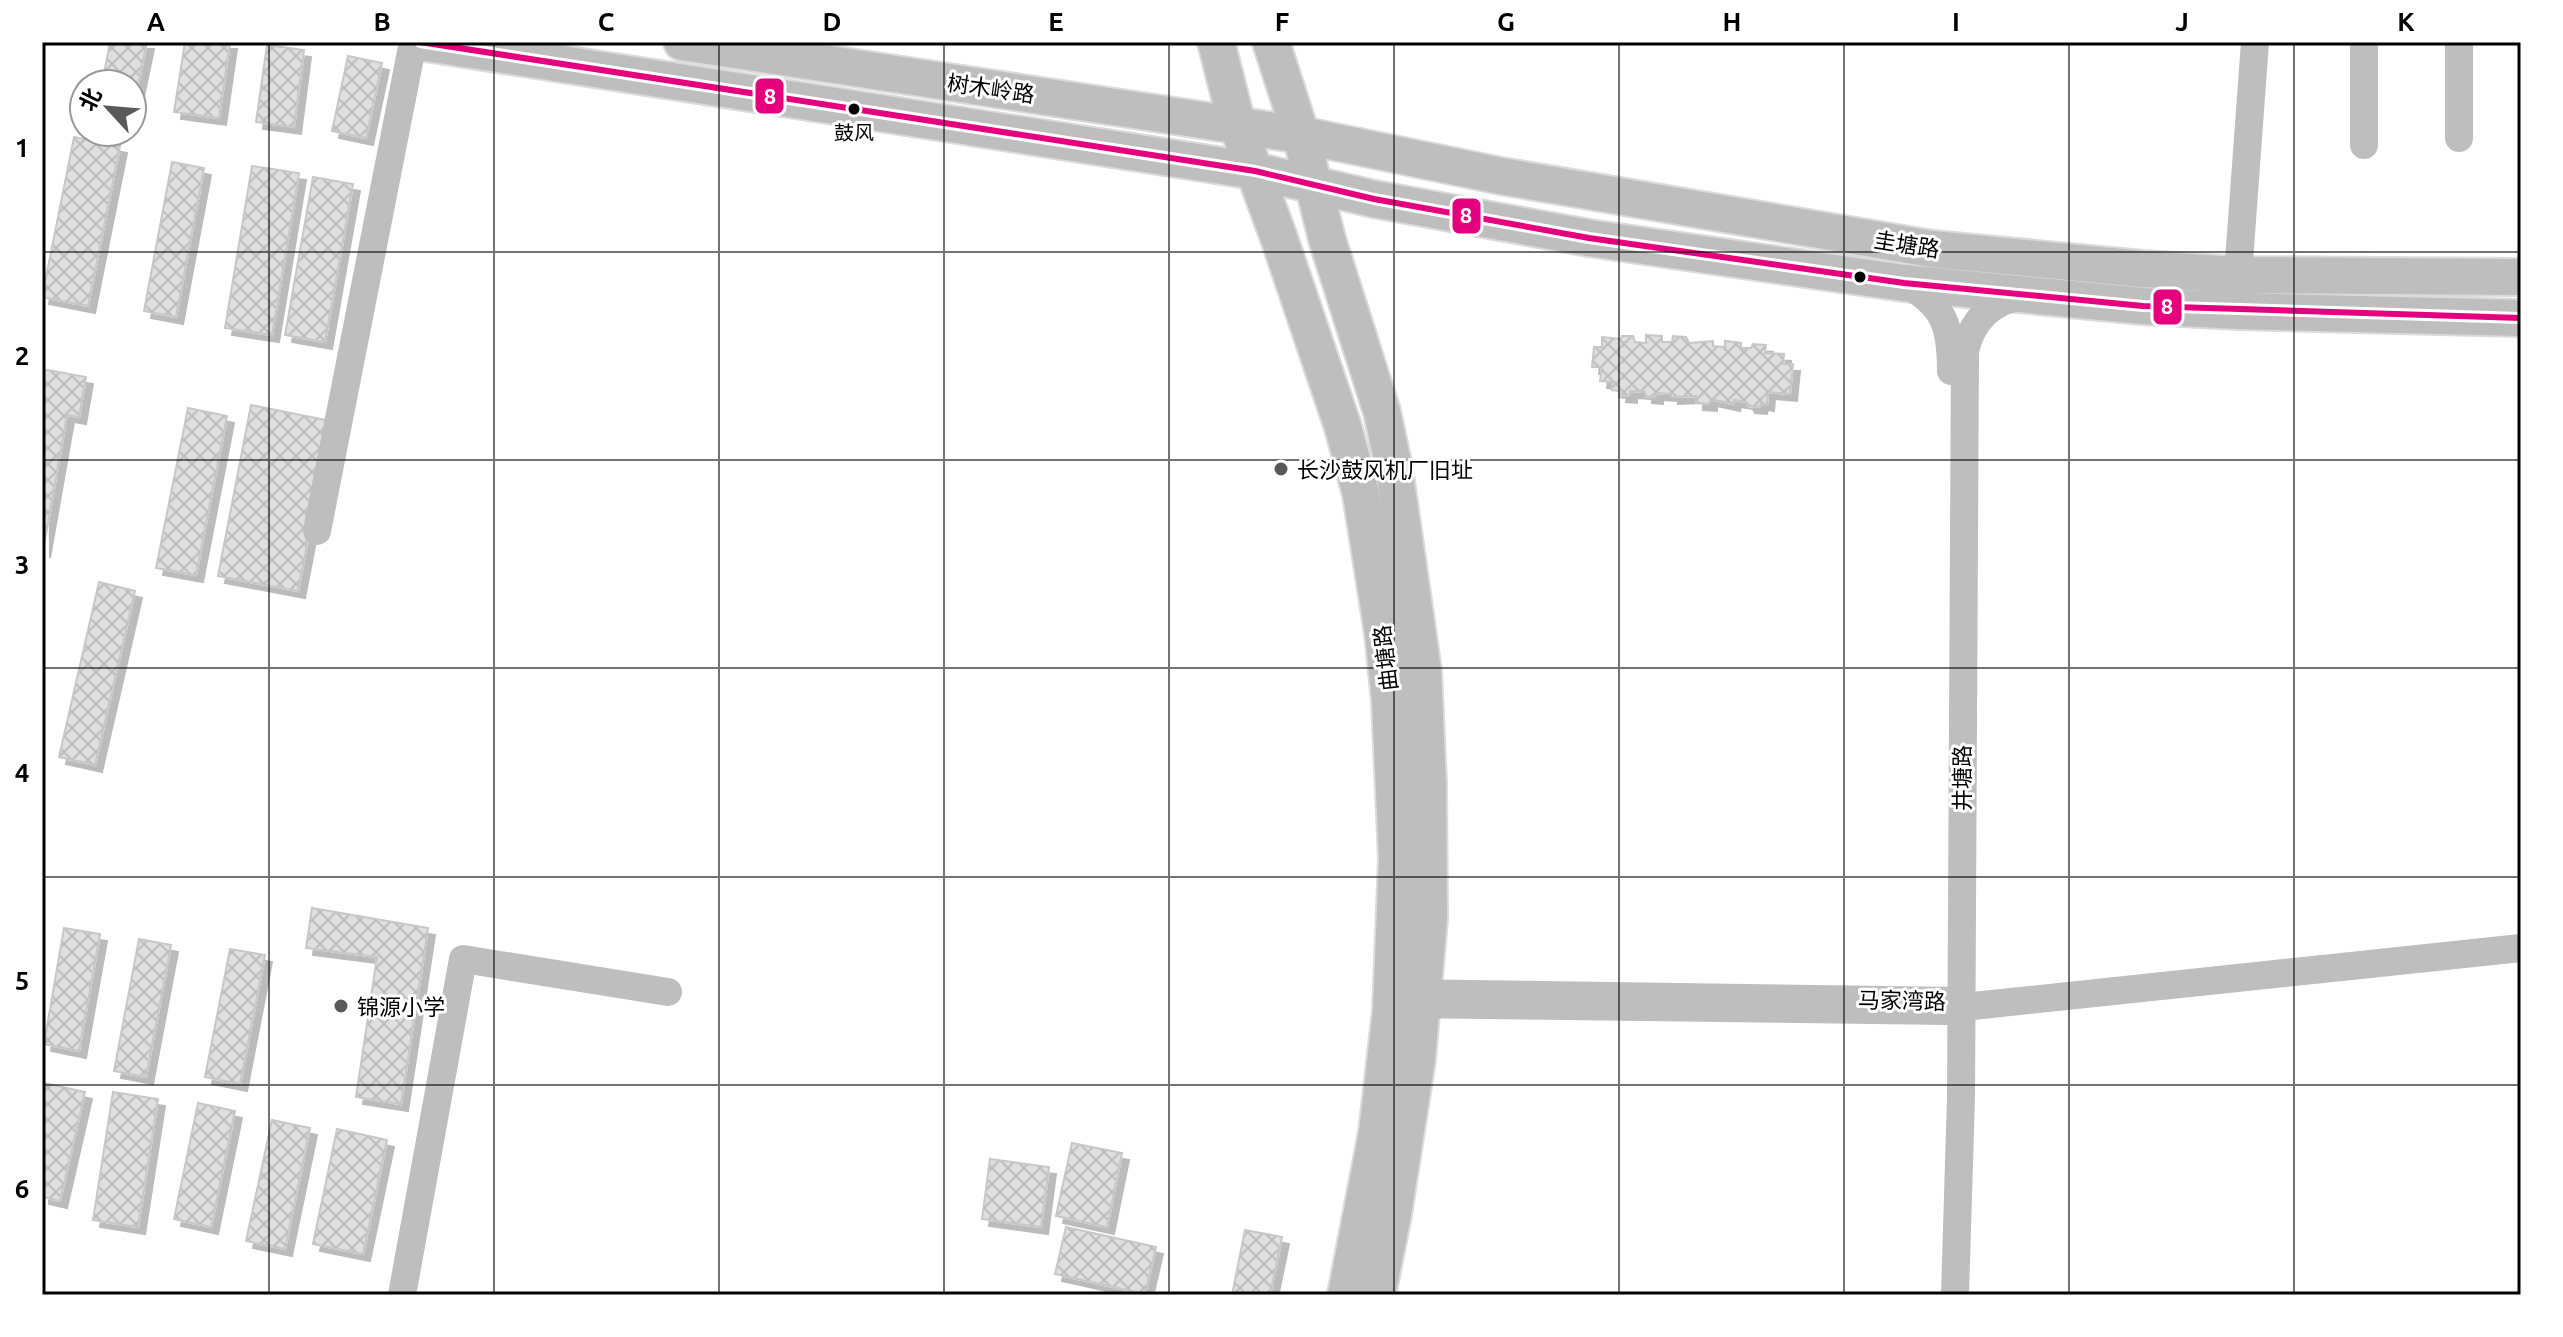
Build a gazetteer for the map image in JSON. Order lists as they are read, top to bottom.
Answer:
{
  "streets": {
    "main road": ["树木岭路", "圭塘路", "曲塘路"],
    "street": ["井塘路", "马家湾路"]
  },
  "crossings": [
    ["树木岭路", "圭塘路"],
    ["树木岭路", "曲塘路"],
    ["圭塘路", "曲塘路"],
    ["圭塘路", "井塘路"],
    ["曲塘路", "马家湾路"],
    ["井塘路", "马家湾路"]
  ],
  "places": ["鼓风", "长沙鼓风机厂旧址", "锦源小学"],
  "lines": ["transit line 8"],
  "north": "top left",
  "grid": {
    "columns": [
      "A",
      "B",
      "C",
      "D",
      "E",
      "F",
      "G",
      "H",
      "I",
      "J",
      "K"
    ],
    "rows": [
      "1",
      "2",
      "3",
      "4",
      "5",
      "6"
    ]
  }
}
